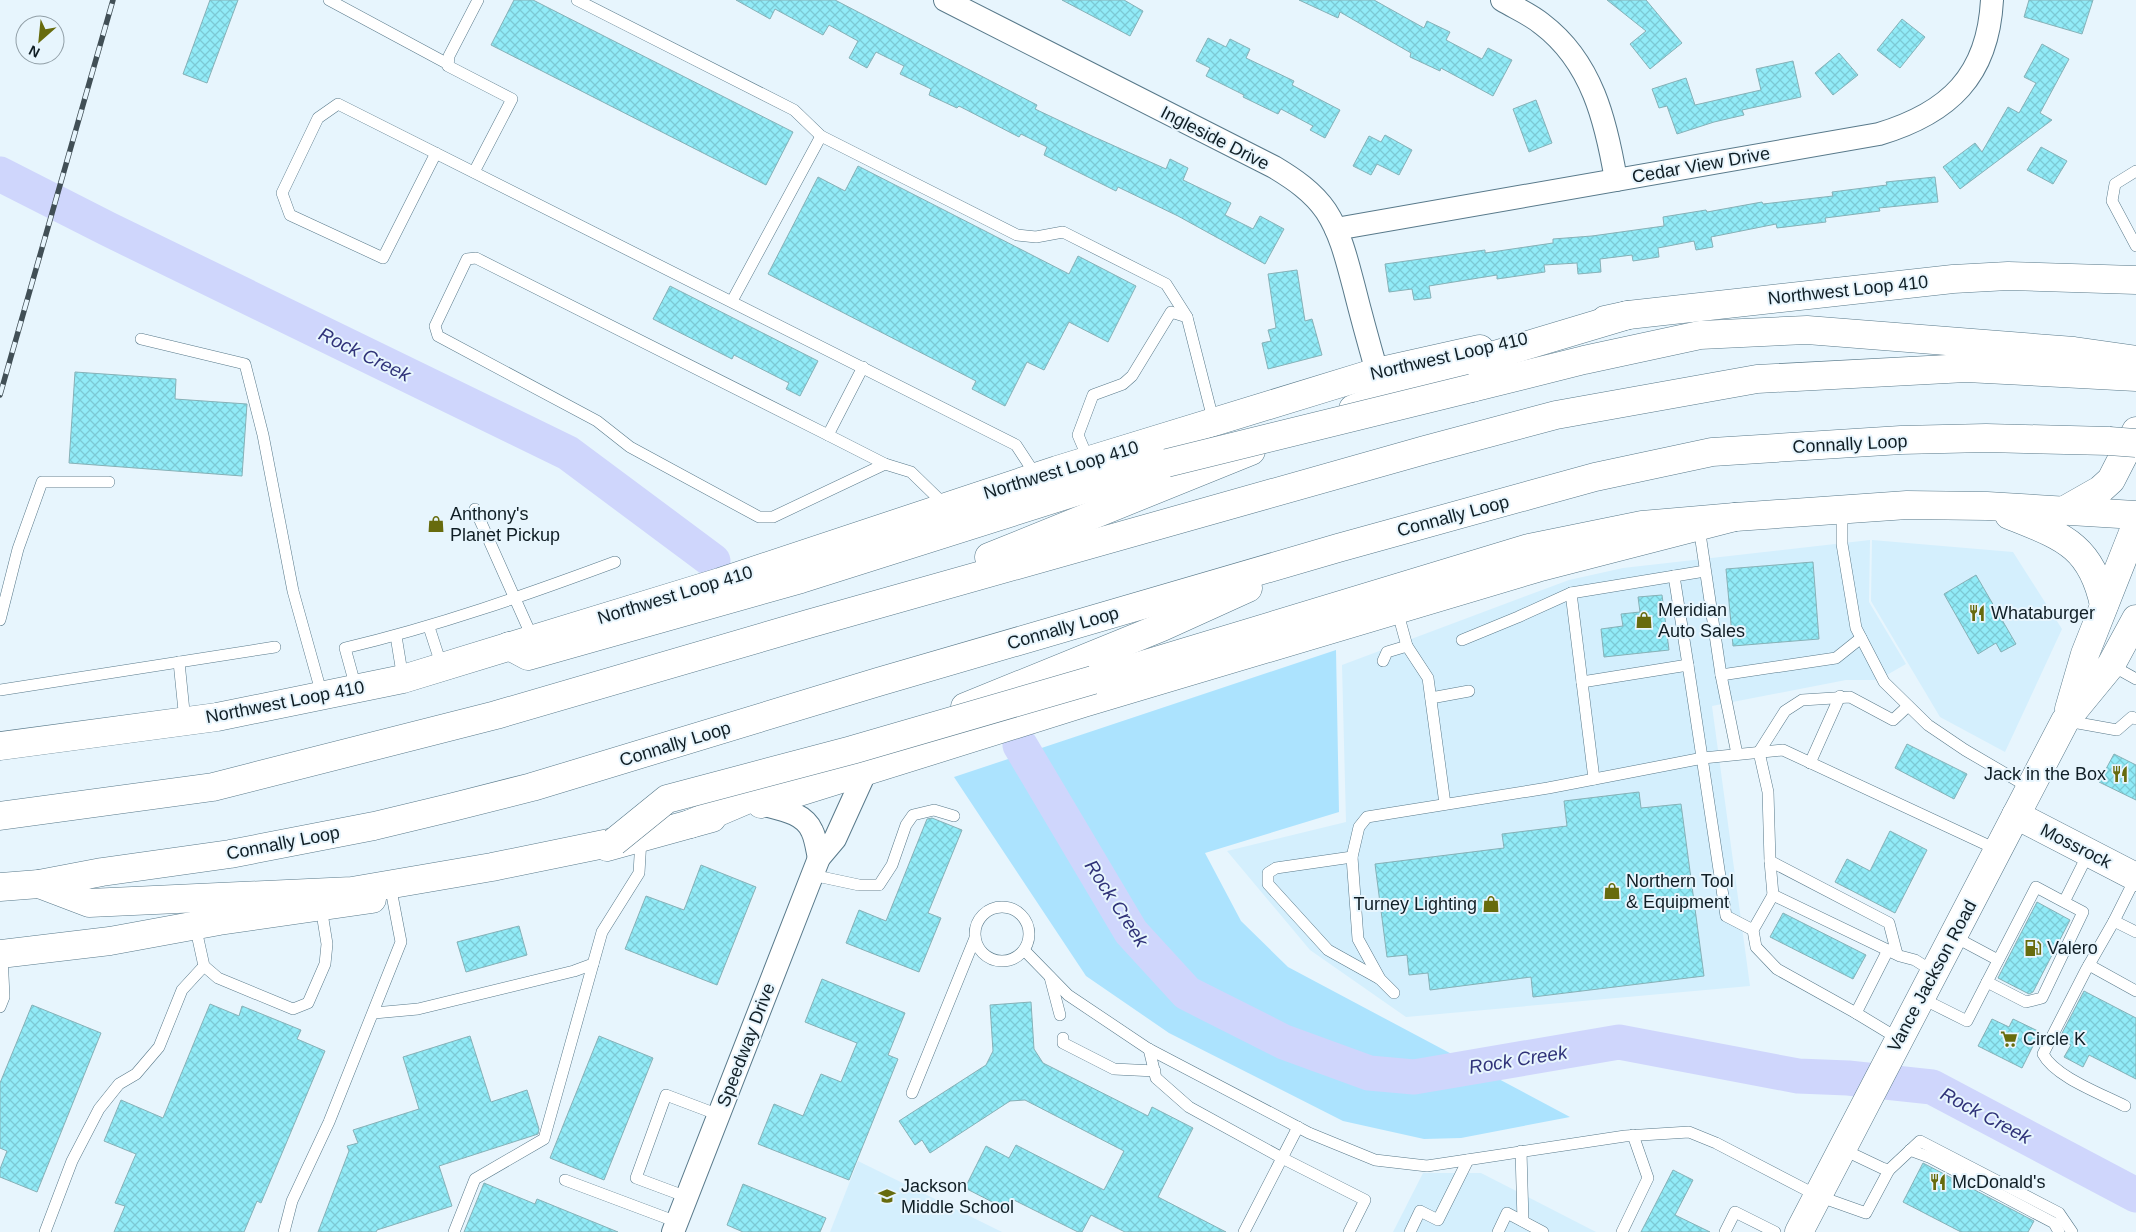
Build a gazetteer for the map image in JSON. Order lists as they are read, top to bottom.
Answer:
{
  "streets": {
    "main road": [
      "Northwest Loop 410",
      "Connally Loop",
      "Mossrock",
      "Vance Jackson Road"
    ],
    "street": ["Ingleside Drive", "Cedar View Drive", "Speedway Drive"]
  },
  "crossings": [
    ["Ingleside Drive", "Cedar View Drive"],
    ["Ingleside Drive", "Northwest Loop 410"],
    ["Mossrock", "Vance Jackson Road"]
  ],
  "water": ["Rock Creek"],
  "places": {
    "shop": [
      "Anthony's Planet Pickup",
      "Meridian Auto Sales",
      "Northern Tool & Equipment",
      "Turney Lighting"
    ],
    "restaurant": ["Whataburger", "Jack in the Box", "McDonald's"],
    "fuel station": ["Valero"],
    "supermarket": ["Circle K"],
    "school or university": ["Jackson Middle School"]
  },
  "north": "bottom left"
}
